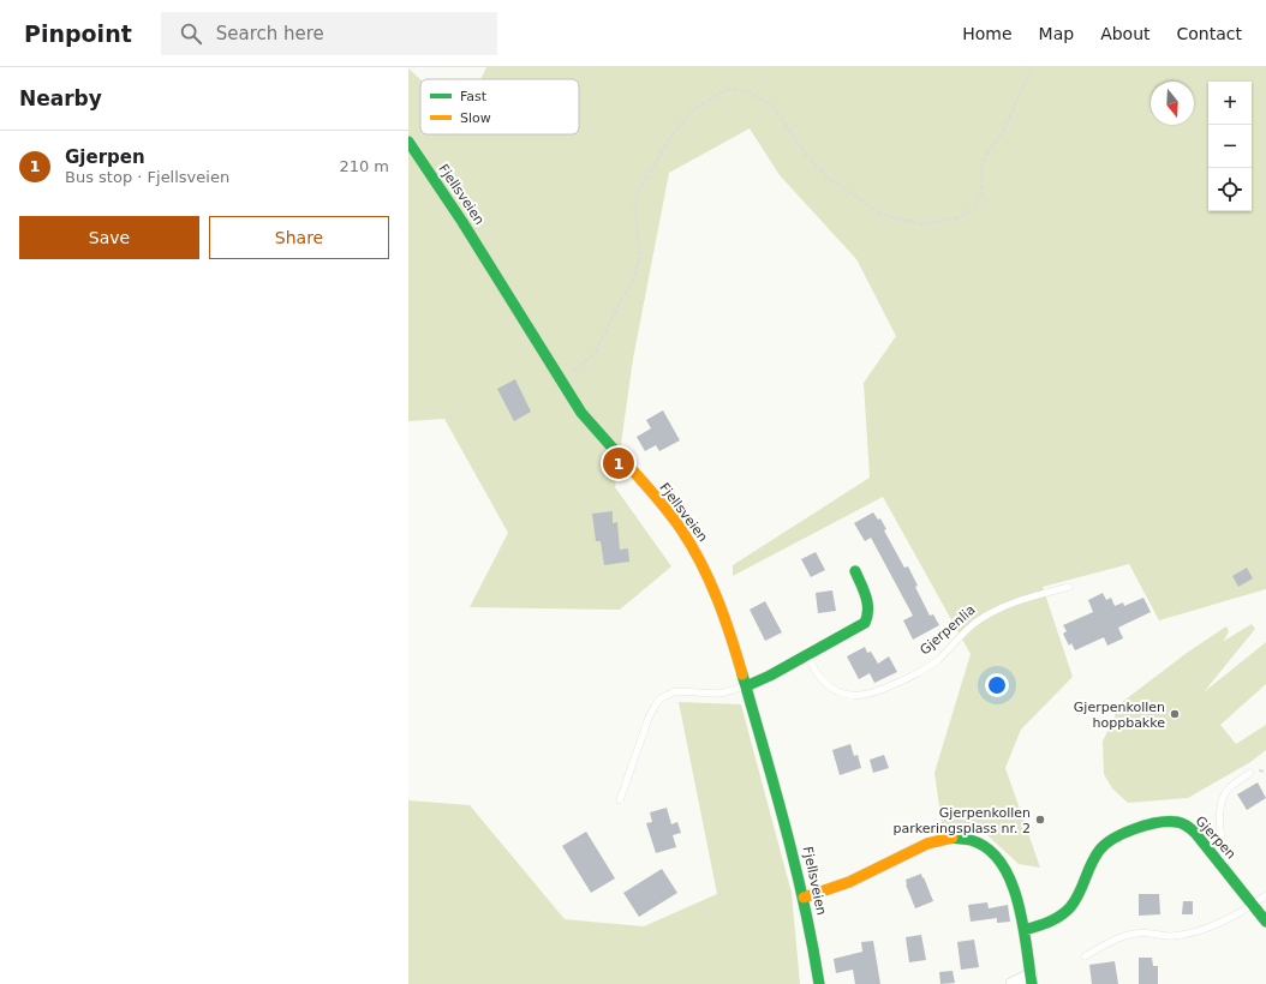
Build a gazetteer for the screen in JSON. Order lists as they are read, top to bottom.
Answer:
{
  "streets": {
    "main road": ["Fjellsveien", "Gjerpen"],
    "lane": ["Gjerpenlia"]
  },
  "places": ["Gjerpenkollen hoppbakke", "Gjerpenkollen parkeringsplass nr. 2"],
  "legend": ["Fast", "Slow"],
  "north": "bottom",
  "page": {
    "header": "Pinpoint",
    "search": "Search here",
    "nav": [
      "Home",
      "Map",
      "About",
      "Contact"
    ],
    "heading": "Nearby",
    "map_buttons": ["+", "−"],
    "list": [
      {
        "mark": "1",
        "name": "Gjerpen",
        "note": "Bus stop · Fjellsveien",
        "value": "210 m"
      }
    ],
    "buttons": ["Save", "Share"],
    "pins": "1"
  }
}
